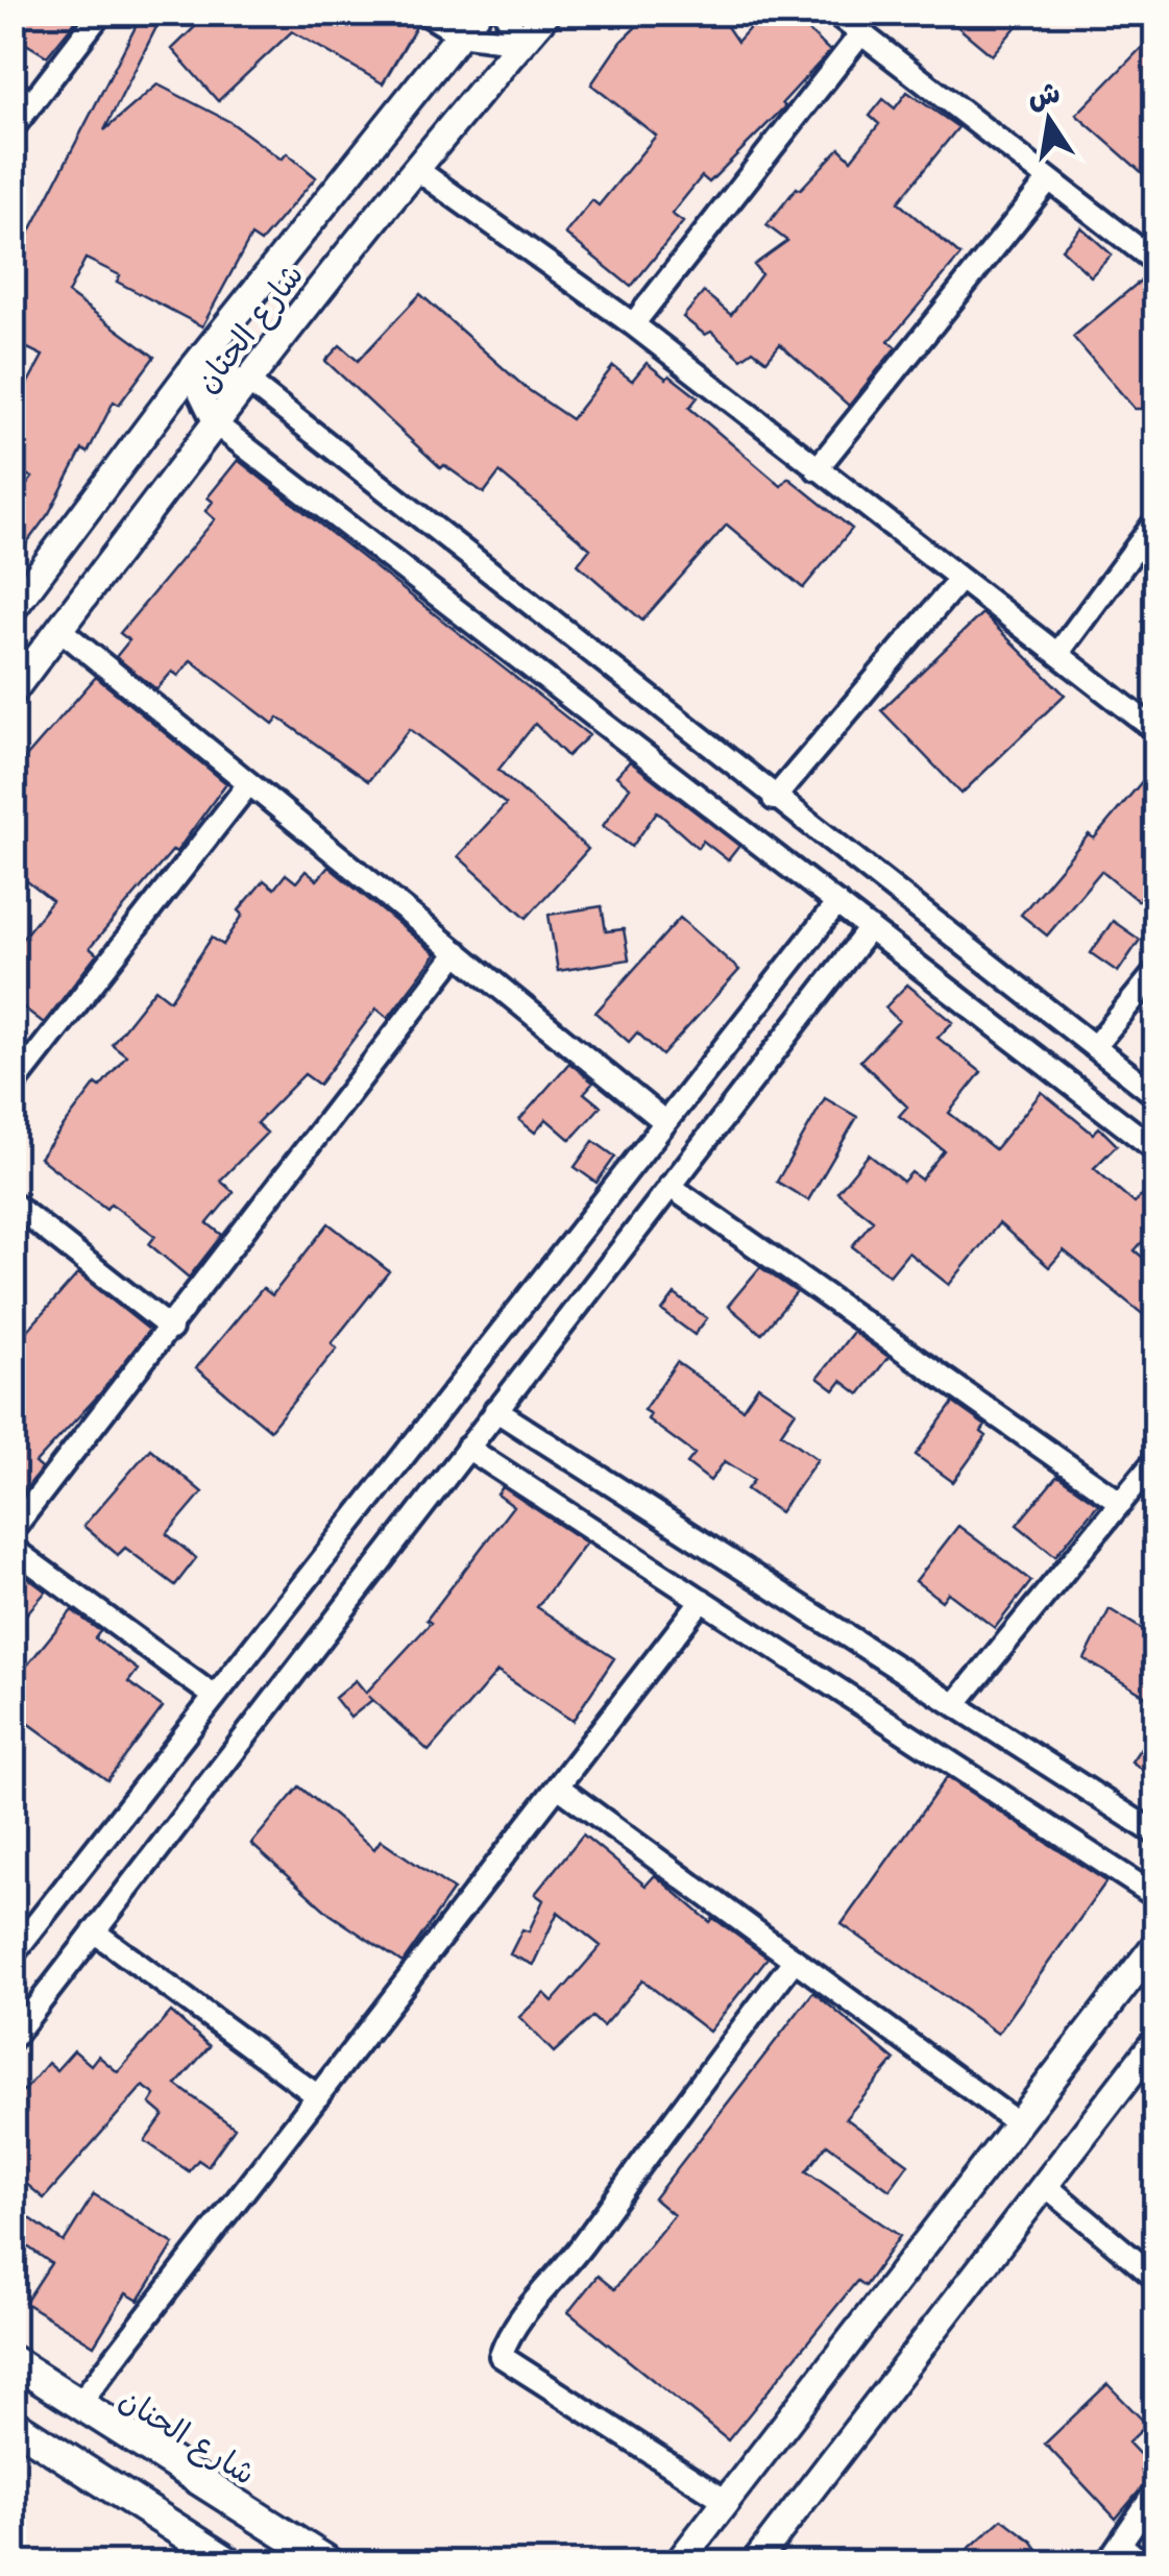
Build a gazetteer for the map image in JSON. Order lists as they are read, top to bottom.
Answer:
{
  "streets": {
    "main road": ["شارع الحنان"]
  },
  "north": "top"
}
